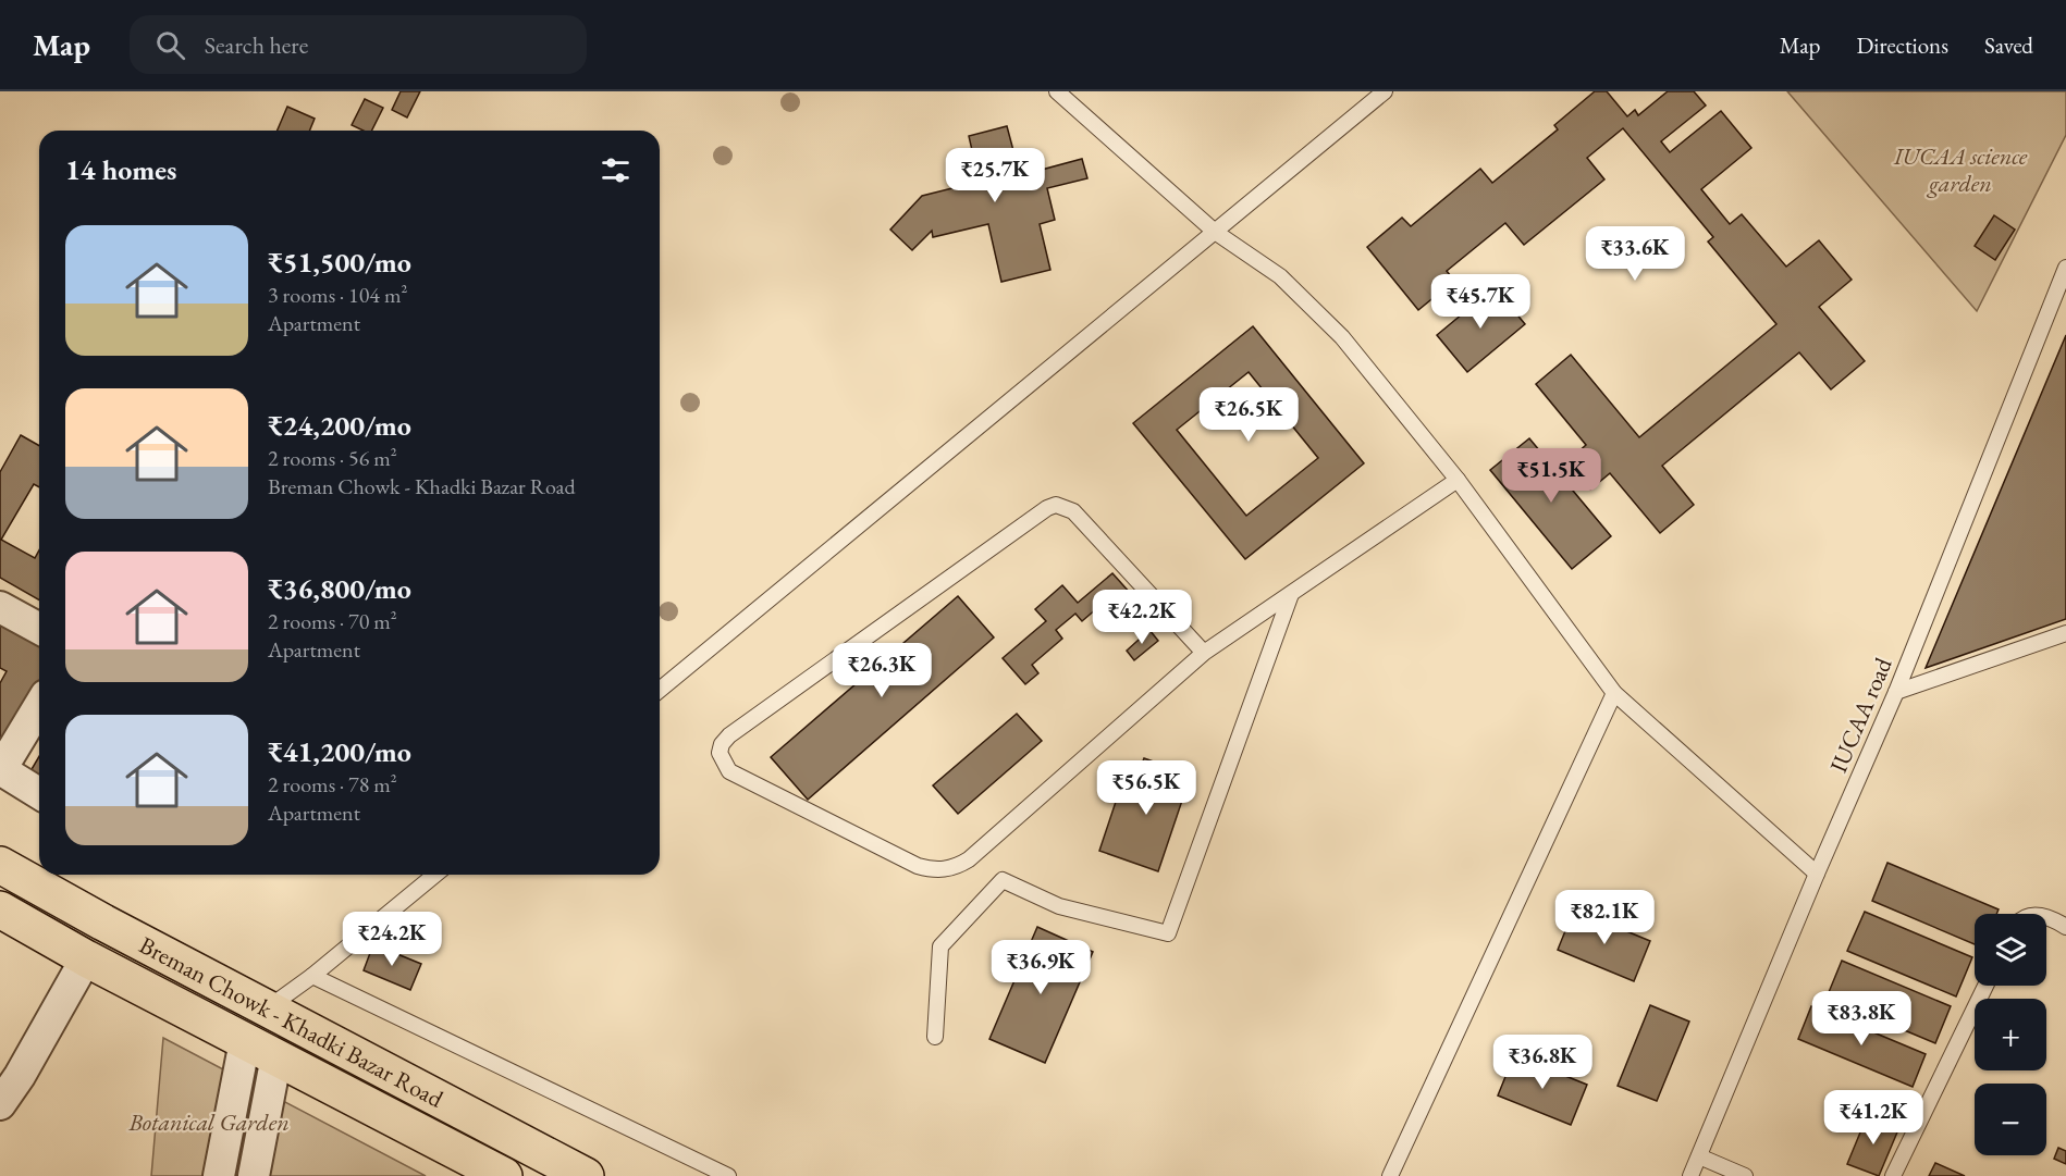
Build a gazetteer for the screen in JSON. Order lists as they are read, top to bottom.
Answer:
{
  "streets": {
    "main road": ["Breman Chowk - Khadki Bazar Road"],
    "lane": ["IUCAA road"]
  },
  "parks": ["IUCAA science garden", "Botanical Garden"],
  "page": {
    "header": "Map",
    "search": "Search here",
    "nav": ["Map", "Directions", "Saved"],
    "heading": "14 homes",
    "price": [
      "₹25.7K",
      "₹33.6K",
      "₹45.7K",
      "₹26.5K",
      "₹51.5K",
      "₹42.2K",
      "₹26.3K",
      "₹56.5K",
      "₹82.1K",
      "₹24.2K",
      "₹36.9K",
      "₹83.8K",
      "₹36.8K",
      "₹41.2K"
    ],
    "list": [
      {
        "name": "₹51,500/mo",
        "note": "3 rooms · 104 m² · Apartment"
      },
      {
        "name": "₹24,200/mo",
        "note": "2 rooms · 56 m² · Breman Chowk - Khadki Bazar Road"
      },
      {
        "name": "₹36,800/mo",
        "note": "2 rooms · 70 m² · Apartment"
      },
      {
        "name": "₹41,200/mo",
        "note": "2 rooms · 78 m² · Apartment"
      }
    ],
    "map_buttons": ["+", "−"]
  }
}
